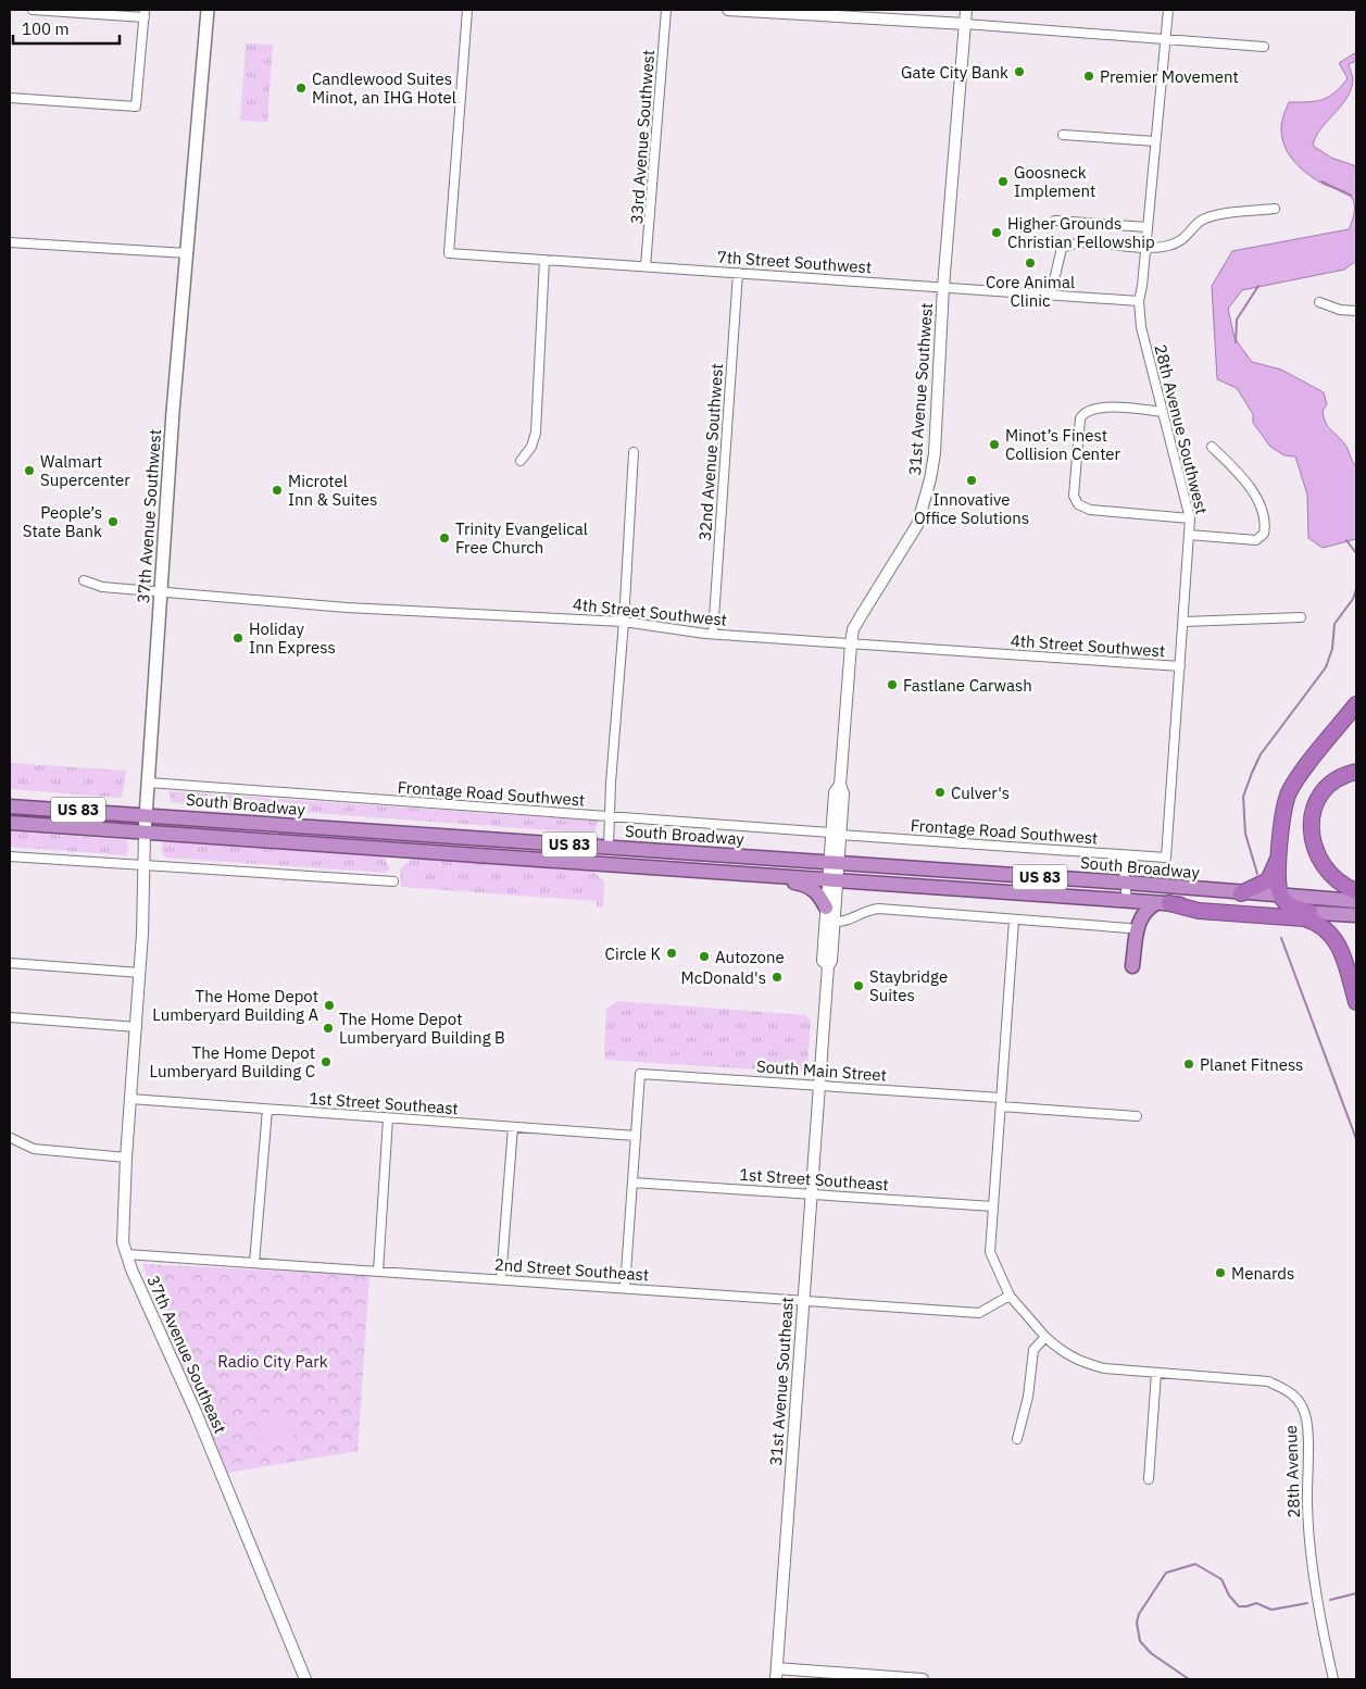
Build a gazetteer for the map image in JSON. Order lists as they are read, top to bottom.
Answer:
{
  "streets": {
    "highway": ["South Broadway", "US 83"],
    "main road": ["37th Avenue Southwest"],
    "street": [
      "33rd Avenue Southwest",
      "7th Street Southwest",
      "31st Avenue Southwest",
      "28th Avenue Southwest",
      "32nd Avenue Southwest",
      "4th Street Southwest",
      "Frontage Road Southwest",
      "South Main Street",
      "1st Street Southeast",
      "2nd Street Southeast",
      "37th Avenue Southeast",
      "31st Avenue Southeast",
      "28th Avenue"
    ]
  },
  "crossings": [
    ["33rd Avenue Southwest", "7th Street Southwest"],
    ["7th Street Southwest", "31st Avenue Southwest"],
    ["7th Street Southwest", "28th Avenue Southwest"],
    ["7th Street Southwest", "32nd Avenue Southwest"],
    ["31st Avenue Southwest", "4th Street Southwest"],
    ["31st Avenue Southwest", "Frontage Road Southwest"],
    ["31st Avenue Southwest", "South Broadway"],
    ["31st Avenue Southwest", "South Main Street"],
    ["31st Avenue Southwest", "31st Avenue Southeast"],
    ["28th Avenue Southwest", "4th Street Southwest"],
    ["28th Avenue Southwest", "Frontage Road Southwest"],
    ["32nd Avenue Southwest", "4th Street Southwest"],
    ["37th Avenue Southwest", "4th Street Southwest"],
    ["37th Avenue Southwest", "Frontage Road Southwest"],
    ["37th Avenue Southwest", "South Broadway"],
    ["37th Avenue Southwest", "37th Avenue Southeast"],
    ["South Main Street", "1st Street Southeast"],
    ["South Main Street", "31st Avenue Southeast"],
    ["South Main Street", "28th Avenue"],
    ["1st Street Southeast", "37th Avenue Southeast"],
    ["1st Street Southeast", "31st Avenue Southeast"],
    ["1st Street Southeast", "28th Avenue"],
    ["2nd Street Southeast", "37th Avenue Southeast"],
    ["2nd Street Southeast", "31st Avenue Southeast"],
    ["2nd Street Southeast", "28th Avenue"]
  ],
  "parks": ["Radio City Park"],
  "places": [
    "Gate City Bank",
    "Premier Movement",
    "Candlewood Suites Minot, an IHG Hotel",
    "Goosneck Implement",
    "Higher Grounds Christian Fellowship",
    "Core Animal Clinic",
    "Minot’s Finest Collision Center",
    "Walmart Supercenter",
    "Innovative Office Solutions",
    "Microtel Inn & Suites",
    "People’s State Bank",
    "Trinity Evangelical Free Church",
    "Holiday Inn Express",
    "Fastlane Carwash",
    "Culver's",
    "Circle K",
    "Autozone",
    "McDonald's",
    "Staybridge Suites",
    "The Home Depot Lumberyard Building A",
    "The Home Depot Lumberyard Building B",
    "The Home Depot Lumberyard Building C",
    "Planet Fitness",
    "Menards"
  ],
  "scale_bar": "100 m"
}
